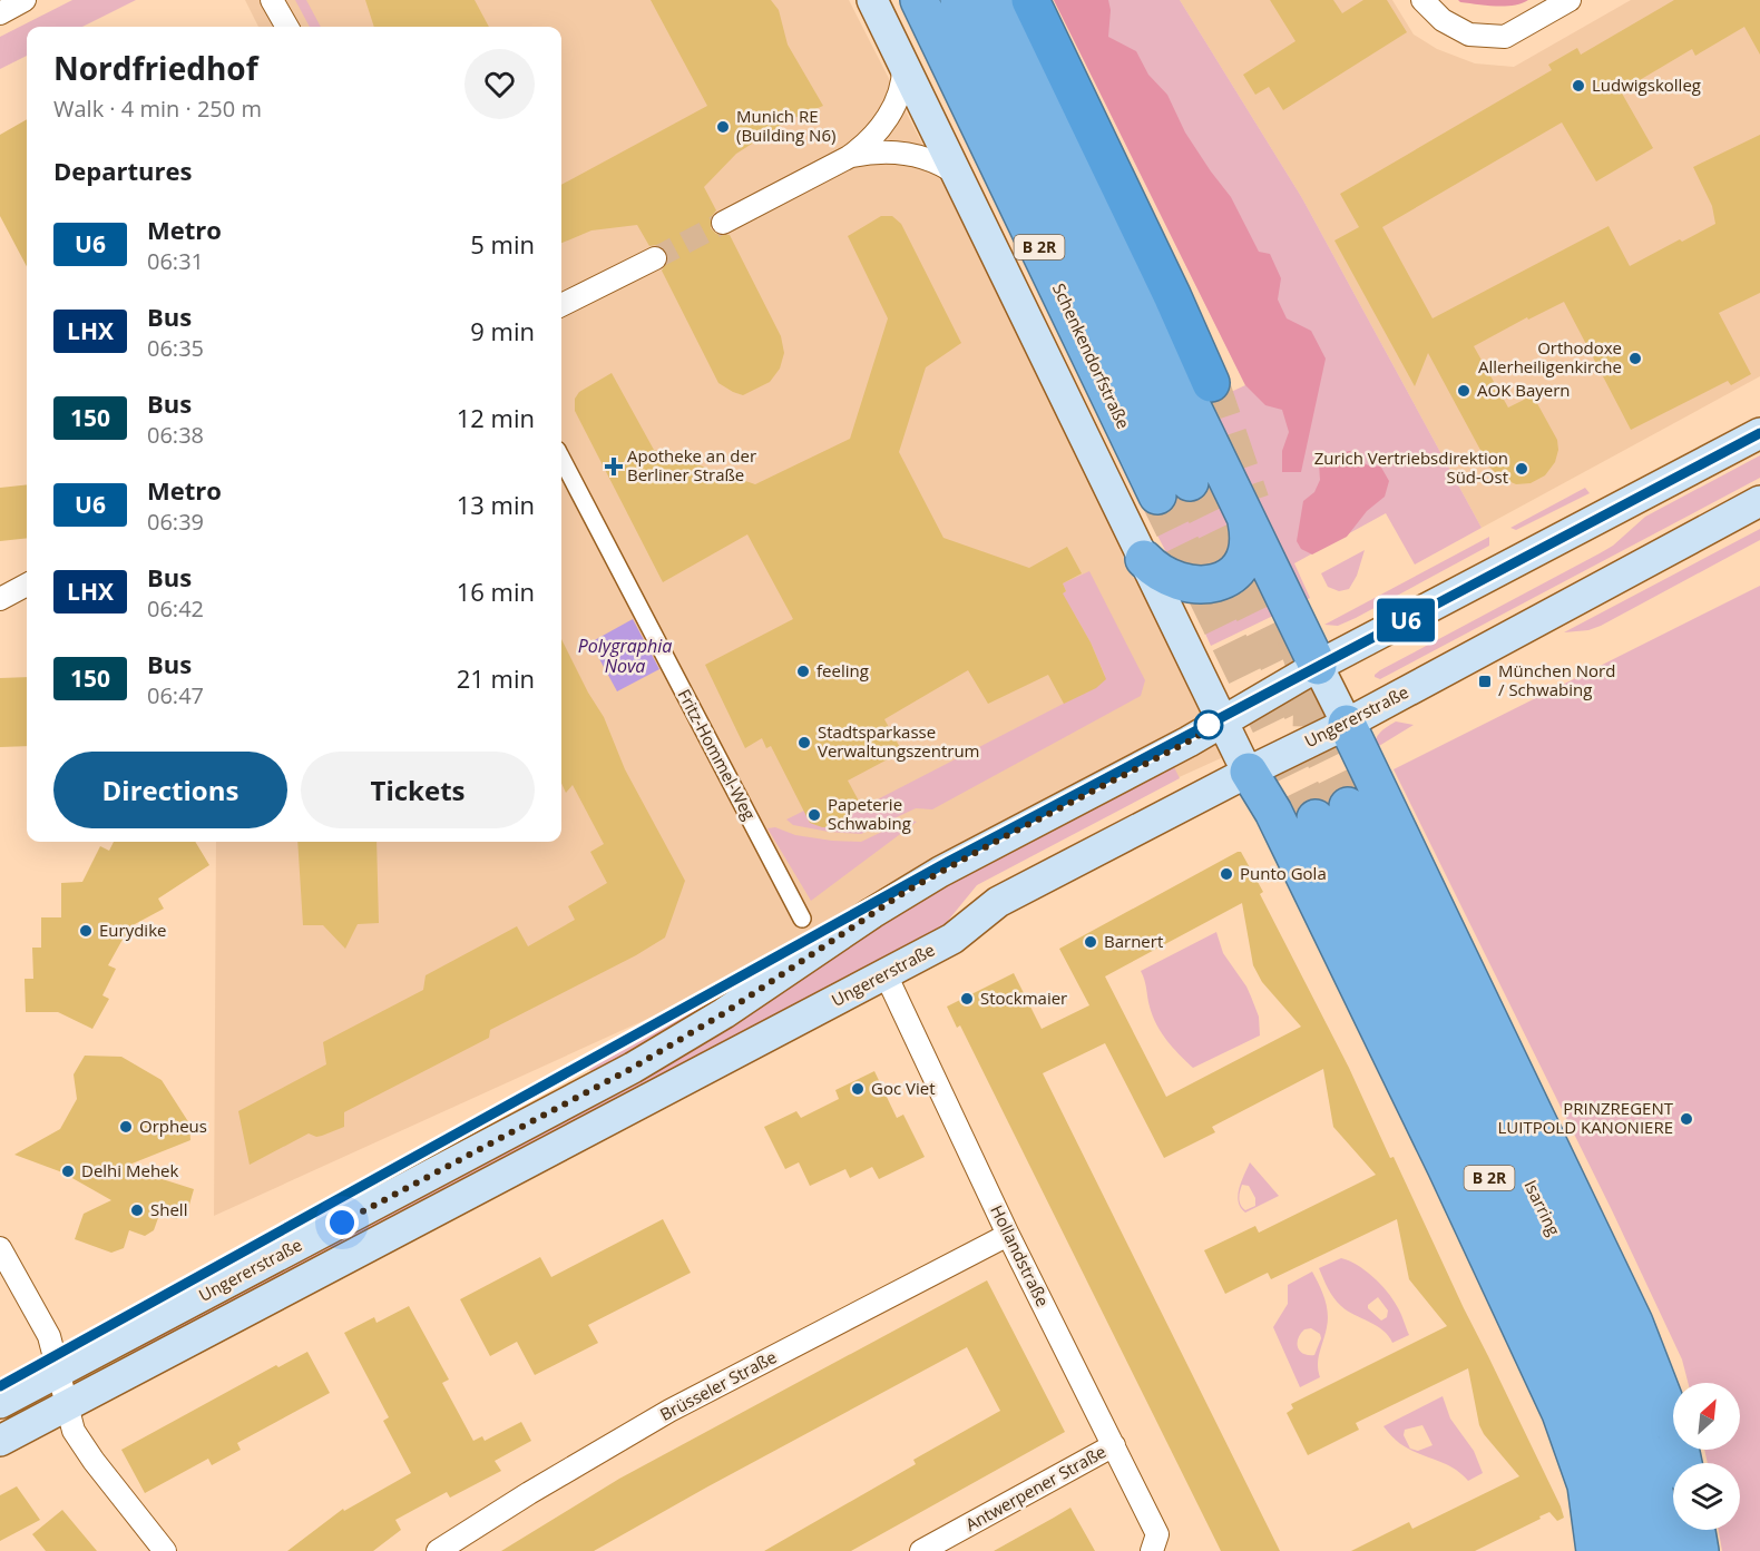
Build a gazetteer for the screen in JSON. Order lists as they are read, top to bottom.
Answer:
{
  "streets": {
    "highway": ["B 2R", "Schenkendorfstraße", "Isarring"],
    "main road": ["Ungererstraße"],
    "street": [
      "Fritz-Hommel-Weg",
      "Hollandstraße",
      "Brüsseler Straße",
      "Antwerpener Straße"
    ]
  },
  "crossings": [
    ["Ungererstraße", "Hollandstraße"],
    ["Hollandstraße", "Brüsseler Straße"],
    ["Hollandstraße", "Antwerpener Straße"]
  ],
  "water": ["Polygraphia Nova"],
  "places": {
    "other": [
      "Ludwigskolleg",
      "Munich RE (Building N6)",
      "Orthodoxe Allerheiligenkirche",
      "AOK Bayern",
      "Zurich Vertriebsdirektion Süd-Ost",
      "feeling",
      "Stadtsparkasse Verwaltungszentrum",
      "Papeterie Schwabing",
      "Punto Gola",
      "Eurydike",
      "Barnert",
      "Stockmaier",
      "Goc Viet",
      "PRINZREGENT LUITPOLD KANONIERE",
      "Orpheus",
      "Delhi Mehek",
      "Shell"
    ],
    "health": ["Apotheke an der Berliner Straße"],
    "transit": ["München Nord / Schwabing"]
  },
  "lines": ["metro line U6"],
  "north": "top right",
  "page": {
    "on_map": "U6",
    "heading": [
      ["Nordfriedhof", "Walk · 4 min · 250 m"],
      "Departures"
    ],
    "list": [
      {
        "mark": "U6",
        "name": "Metro",
        "note": "06:31",
        "value": "5 min"
      },
      {
        "mark": "LHX",
        "name": "Bus",
        "note": "06:35",
        "value": "9 min"
      },
      {
        "mark": "150",
        "name": "Bus",
        "note": "06:38",
        "value": "12 min"
      },
      {
        "mark": "U6",
        "name": "Metro",
        "note": "06:39",
        "value": "13 min"
      },
      {
        "mark": "LHX",
        "name": "Bus",
        "note": "06:42",
        "value": "16 min"
      },
      {
        "mark": "150",
        "name": "Bus",
        "note": "06:47",
        "value": "21 min"
      }
    ],
    "buttons": ["Directions", "Tickets"]
  }
}
